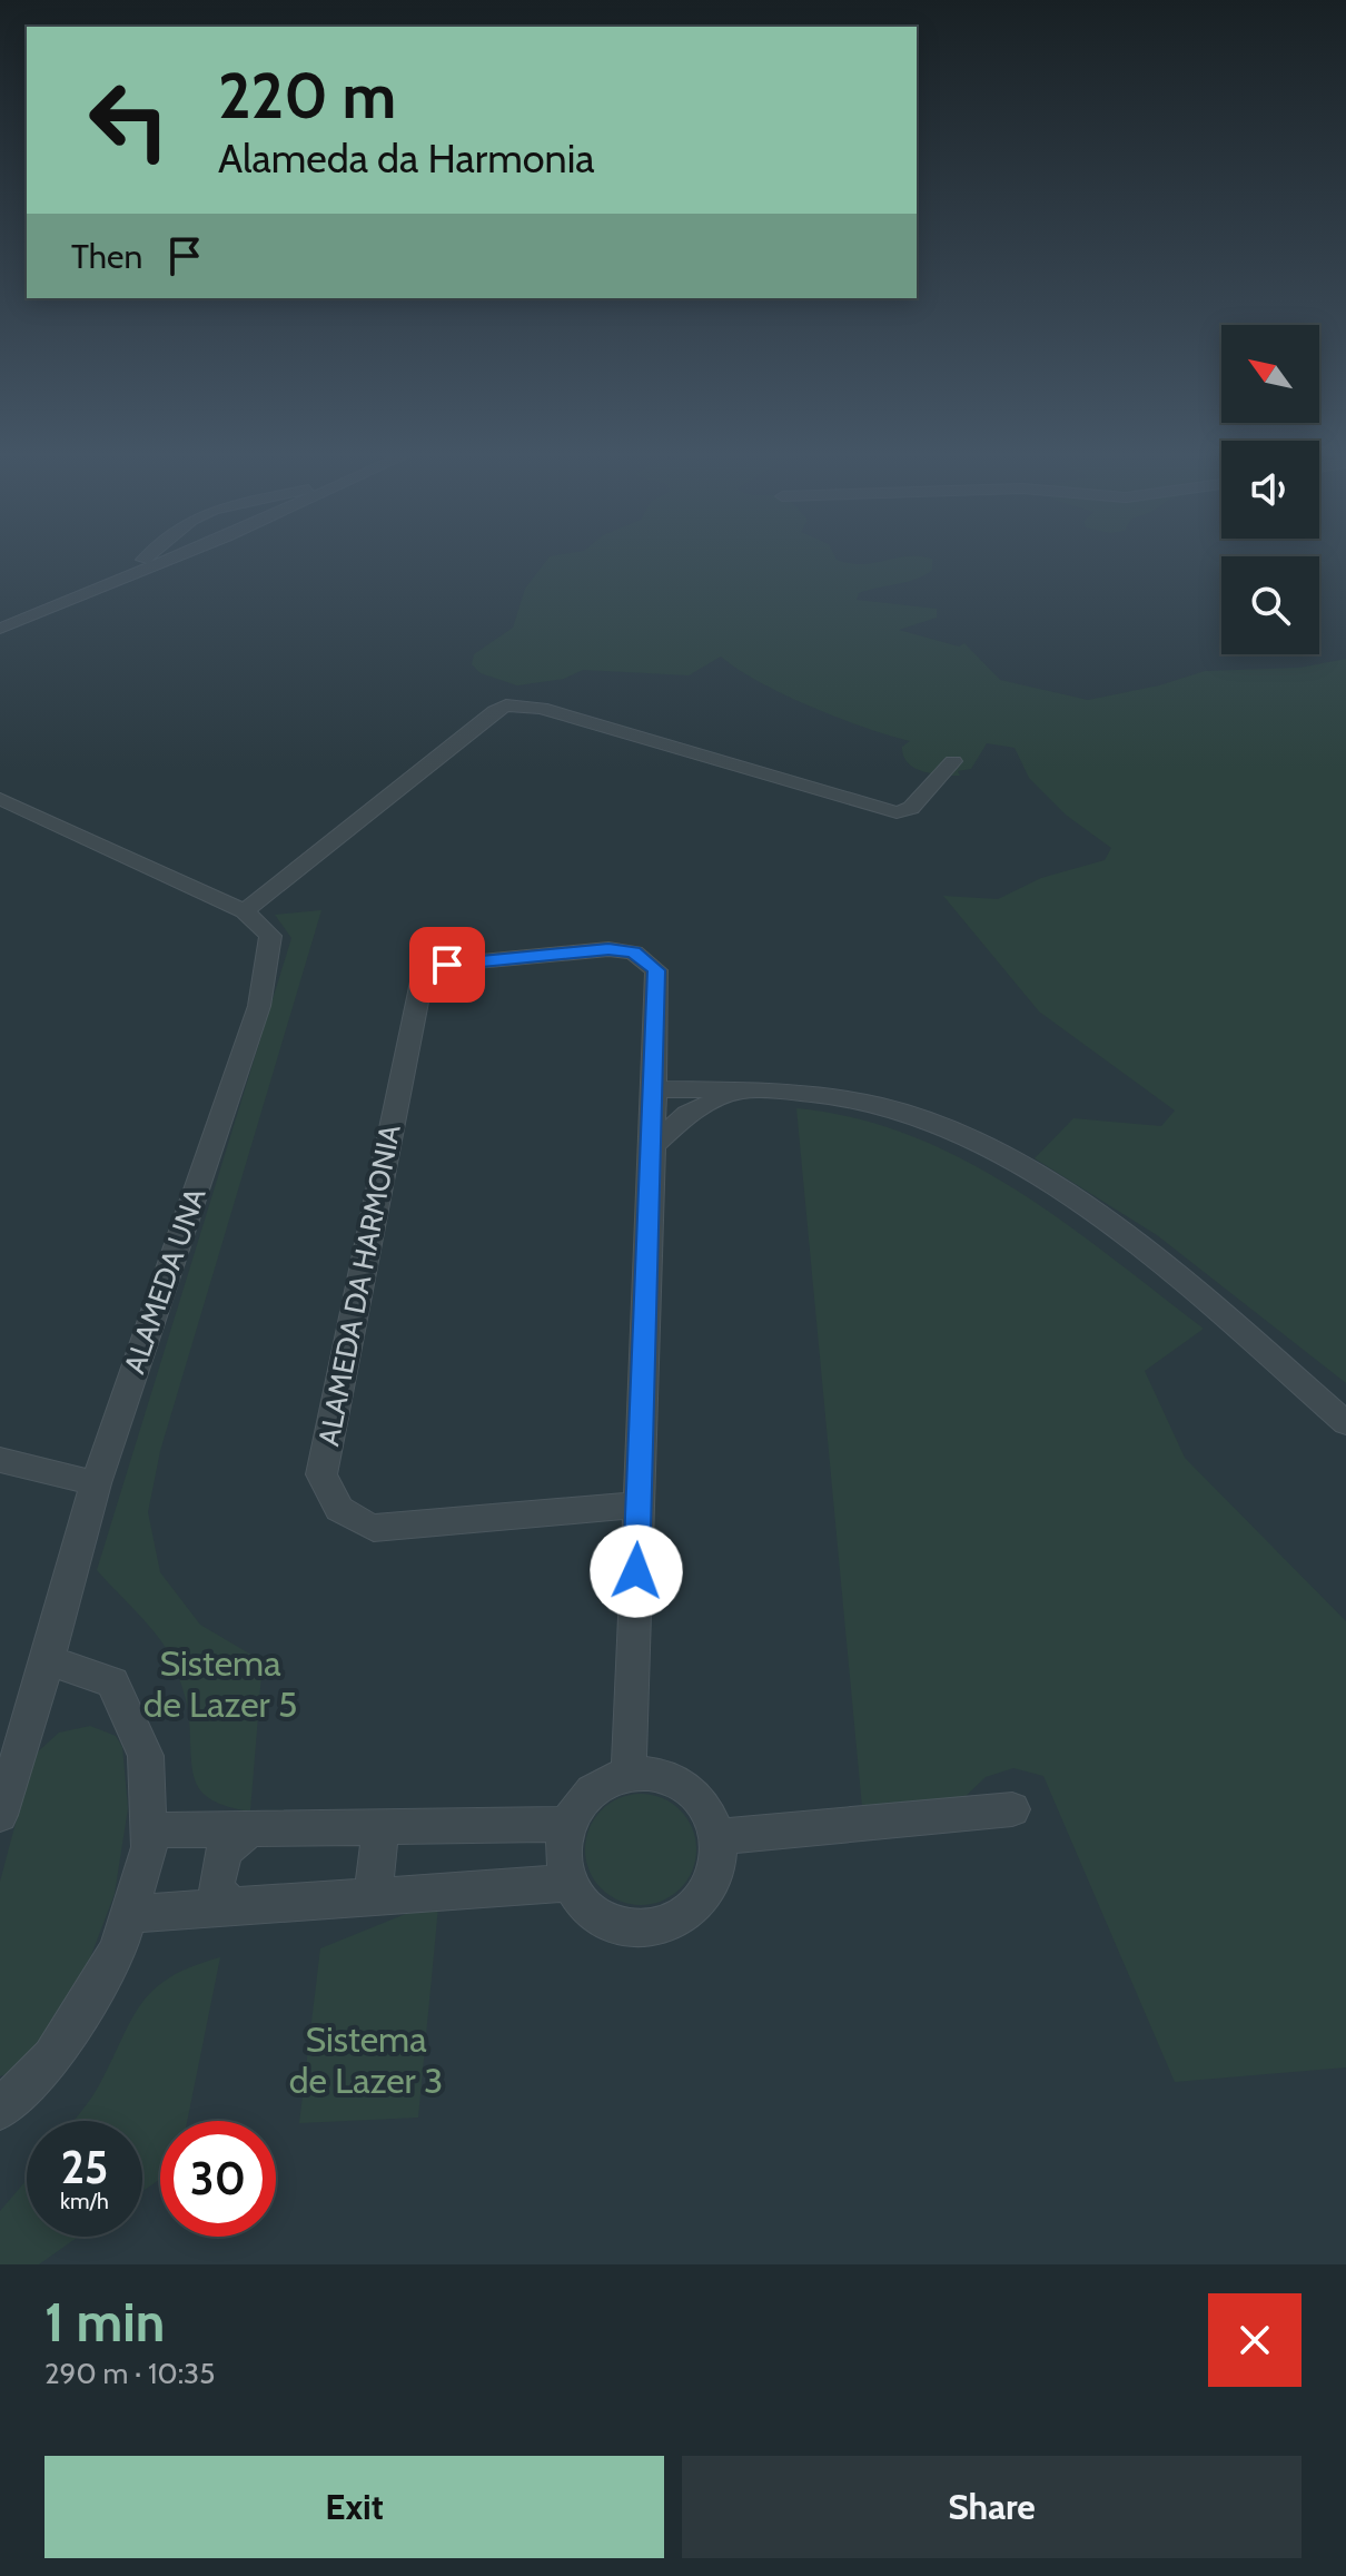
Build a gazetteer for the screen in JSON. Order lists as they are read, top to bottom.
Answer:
{
  "streets": {
    "street": ["ALAMEDA UNA", "ALAMEDA DA HARMONIA"]
  },
  "parks": ["Sistema de Lazer 5", "Sistema de Lazer 3"],
  "north": "top left",
  "page": {
    "turn": ["220 m", "Alameda da Harmonia"],
    "then": "Then",
    "speed": "25 km/h",
    "limit": "30",
    "heading": ["1 min", "290 m · 10:35"],
    "buttons": ["Exit", "Share"]
  }
}
